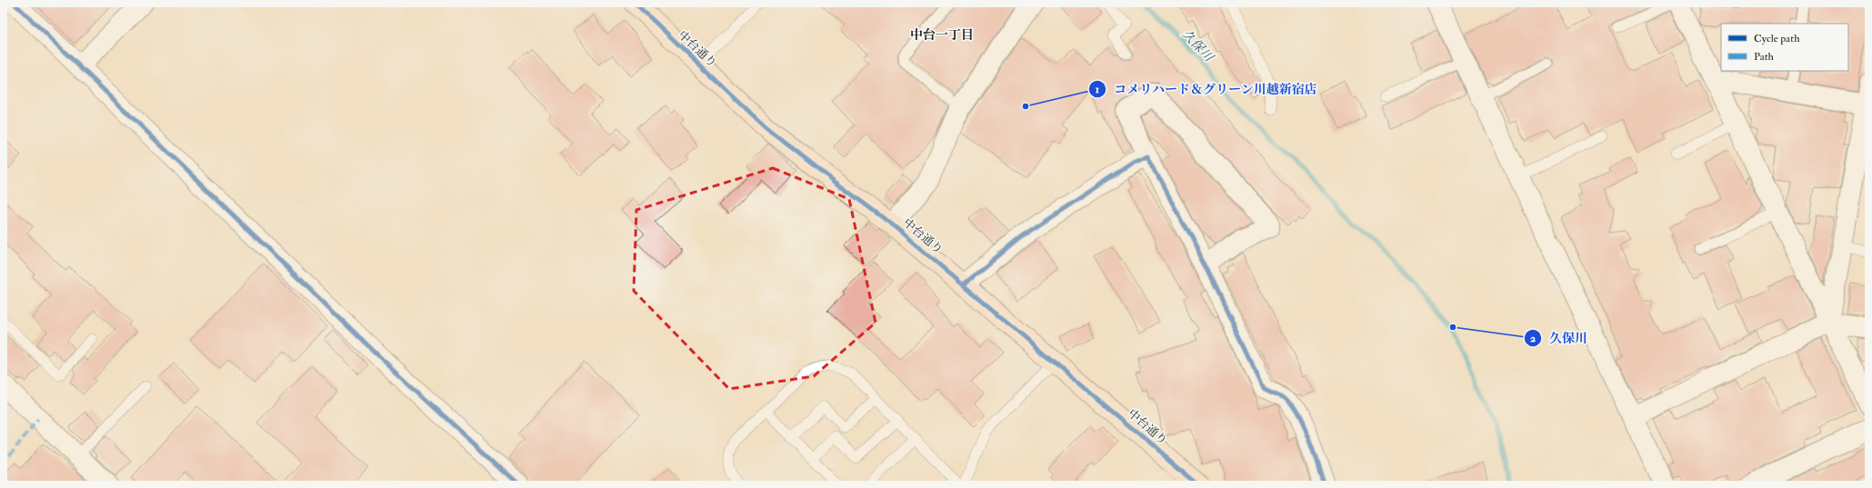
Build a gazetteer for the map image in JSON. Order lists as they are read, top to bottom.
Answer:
{
  "streets": {
    "street": ["中台通り"]
  },
  "districts": ["中台一丁目"],
  "water": ["久保川"],
  "places": ["コメリハード＆グリーン川越新宿店", "久保川"],
  "legend": ["Cycle path", "Path"]
}
